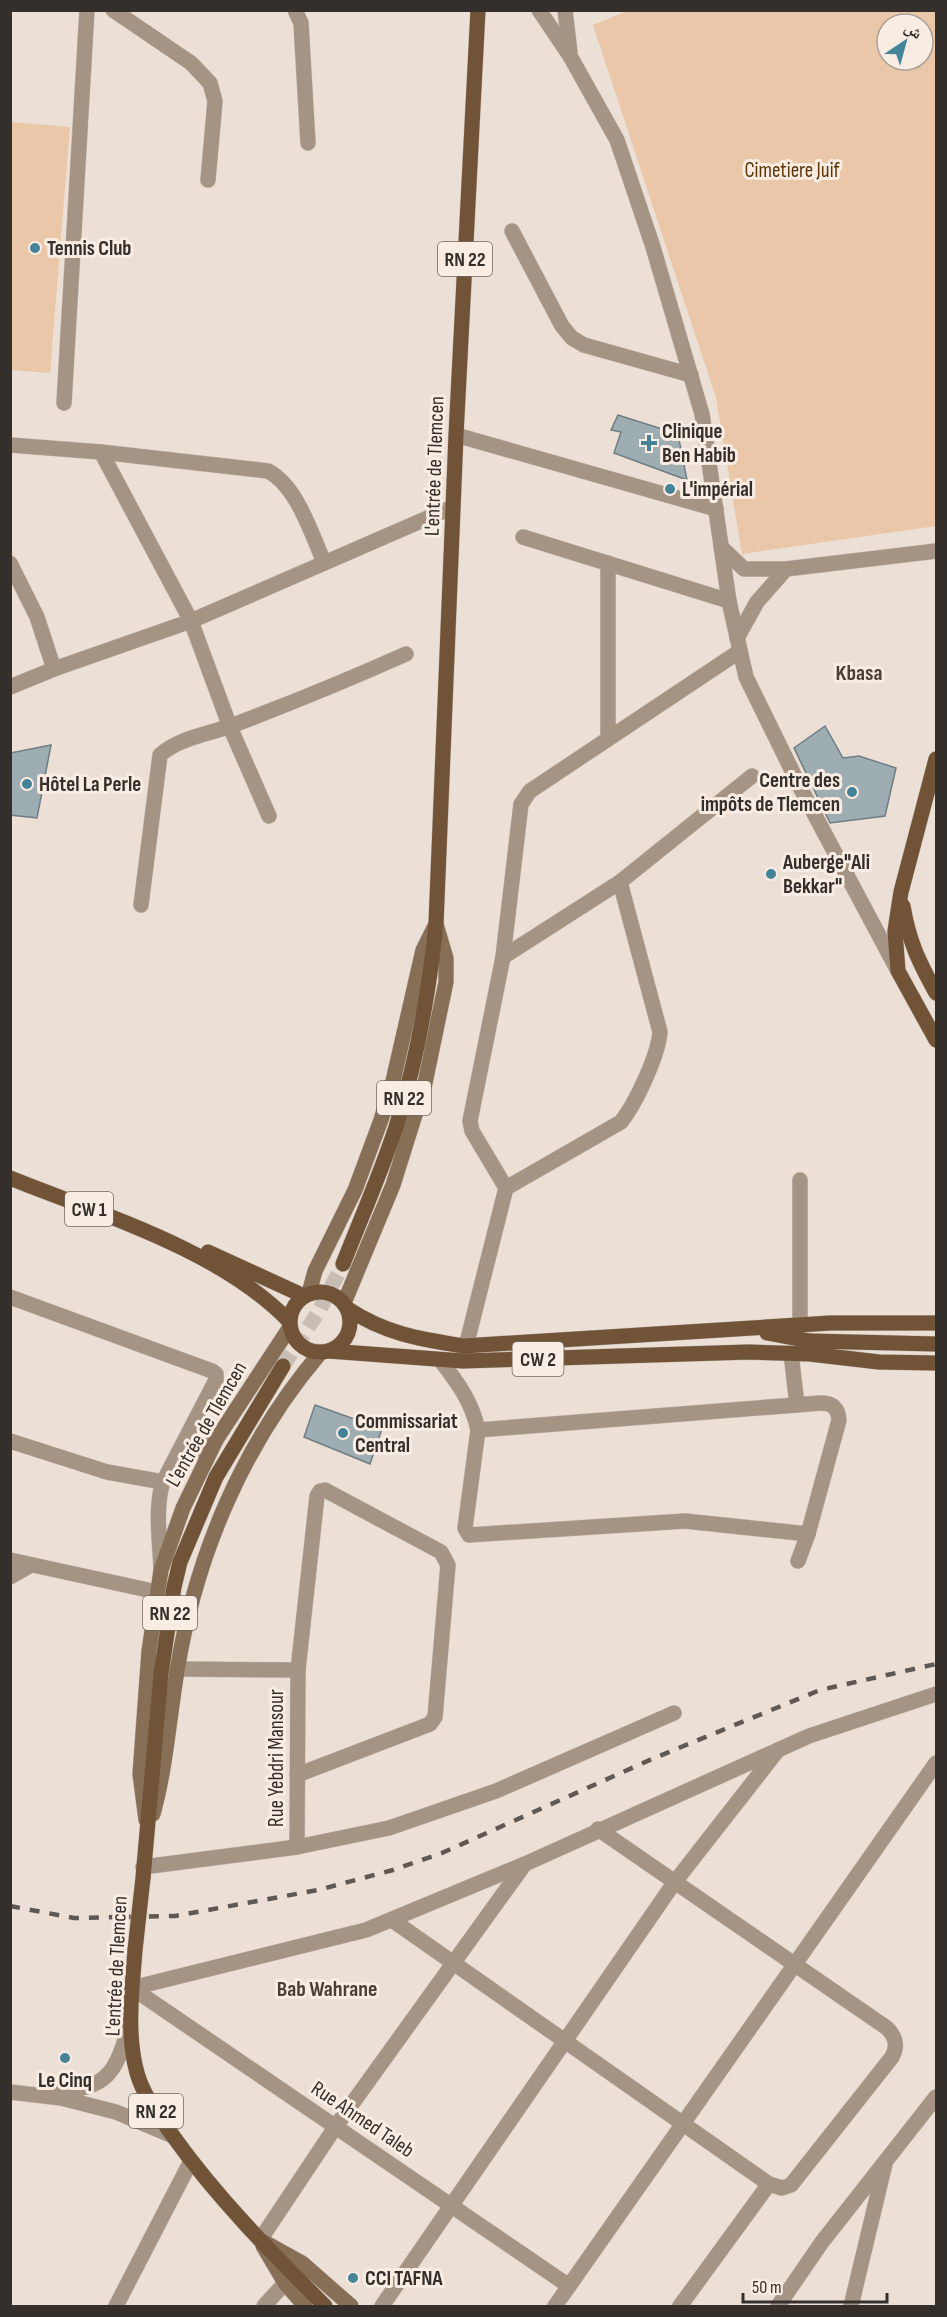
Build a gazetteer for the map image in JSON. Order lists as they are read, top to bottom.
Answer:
{
  "streets": {
    "main road": [
      "RN 22",
      "L'entrée de Tlemcen",
      "CW 1",
      "CW 2"
    ],
    "street": ["Rue Yebdri Mansour", "Rue Ahmed Taleb"]
  },
  "crossings": [
    ["L'entrée de Tlemcen", "CW 1"],
    ["L'entrée de Tlemcen", "CW 2"],
    ["L'entrée de Tlemcen", "Rue Yebdri Mansour"],
    ["L'entrée de Tlemcen", "Rue Ahmed Taleb"],
    ["CW 1", "CW 2"]
  ],
  "districts": ["Kbasa", "Bab Wahrane"],
  "parks": ["Cimetiere Juif"],
  "places": {
    "other": [
      "Tennis Club",
      "L'impérial",
      "Hôtel La Perle",
      "Centre des impôts de Tlemcen",
      "Auberge\"Ali Bekkar\"",
      "Commissariat Central",
      "Le Cinq",
      "CCI TAFNA"
    ],
    "health": ["Clinique Ben Habib"]
  },
  "scale_bar": "50 m",
  "north": "top right"
}
